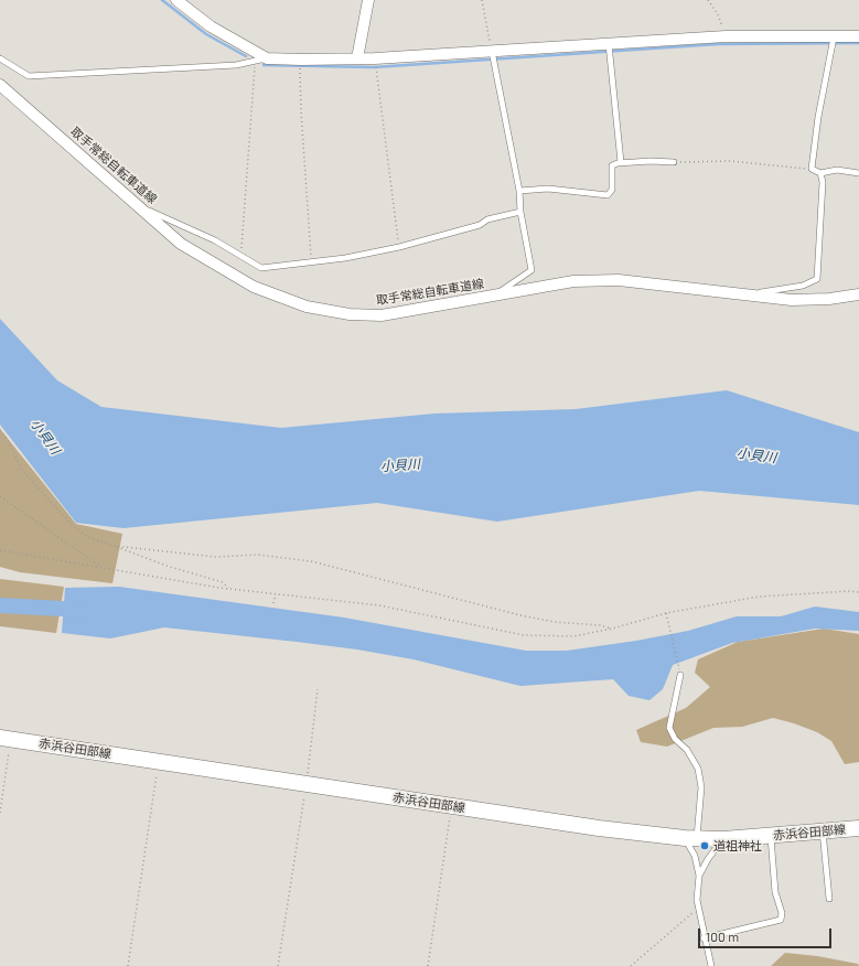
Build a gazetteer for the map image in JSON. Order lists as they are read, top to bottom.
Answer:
{
  "streets": {
    "main road": ["赤浜谷田部線"],
    "street": ["取手常総自転車道線"]
  },
  "water": ["小貝川"],
  "places": ["道祖神社"],
  "scale_bar": "100 m"
}
